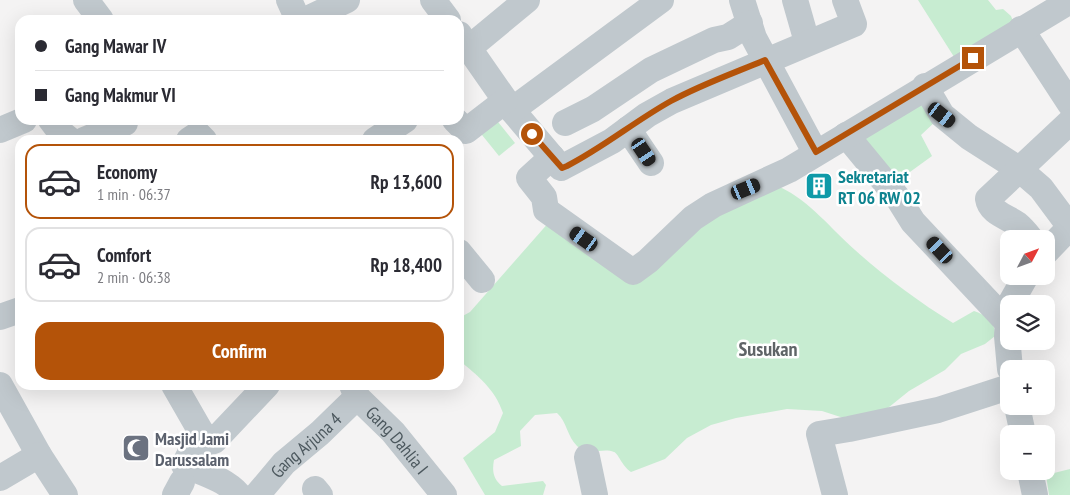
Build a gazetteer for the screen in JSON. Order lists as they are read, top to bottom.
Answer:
{
  "streets": {
    "street": ["Gang Dahlia I", "Gang Arjuna 4"]
  },
  "crossings": [
    ["Gang Dahlia I", "Gang Arjuna 4"]
  ],
  "districts": ["Susukan"],
  "places": {
    "building": ["Sekretariat RT 06 RW 02"],
    "mosque": ["Masjid Jami Darussalam"]
  },
  "north": "top right",
  "page": {
    "banner": ["Gang Mawar IV", "Gang Makmur VI"],
    "list": [
      {
        "name": "Economy",
        "note": "1 min · 06:37",
        "value": "Rp 13,600"
      },
      {
        "name": "Comfort",
        "note": "2 min · 06:38",
        "value": "Rp 18,400"
      }
    ],
    "map_buttons": ["+", "−"],
    "buttons": "Confirm"
  }
}
